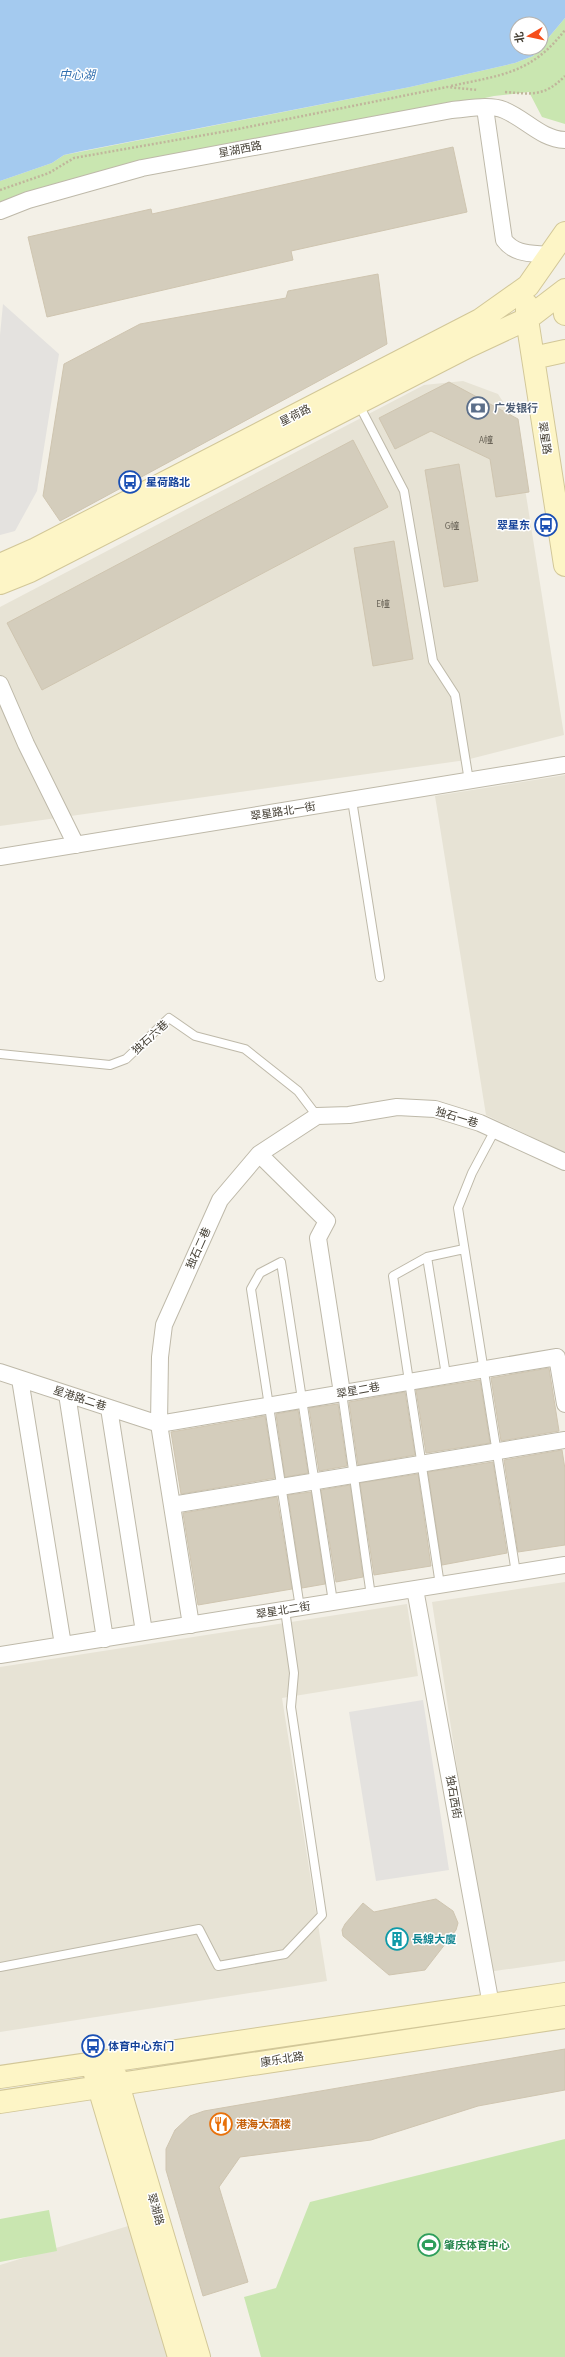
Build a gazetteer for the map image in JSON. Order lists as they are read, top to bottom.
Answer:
{
  "streets": {
    "street": [
      "星湖西路",
      "星荷路",
      "翠星路",
      "翠星路北一街",
      "独石一巷",
      "独石二巷",
      "翠星二巷",
      "星港路二巷",
      "翠星北二街",
      "独石西街",
      "康乐北路",
      "翠湖路"
    ],
    "lane": ["独石六巷"]
  },
  "crossings": [
    ["星荷路", "翠星路"],
    ["独石六巷", "独石一巷"],
    ["独石六巷", "独石二巷"],
    ["独石一巷", "独石二巷"],
    ["独石二巷", "翠星二巷"],
    ["独石二巷", "星港路二巷"],
    ["独石二巷", "翠星北二街"],
    ["翠星二巷", "星港路二巷"],
    ["翠星北二街", "独石西街"],
    ["独石西街", "康乐北路"],
    ["康乐北路", "翠湖路"]
  ],
  "water": ["中心湖"],
  "places": {
    "bank": ["广发银行"],
    "bus stop": ["星荷路北", "翠星东", "体育中心东门"],
    "building": ["長線大廈"],
    "restaurant": ["港海大酒楼"],
    "sports": ["肇庆体育中心"]
  },
  "house_numbers": ["A幢", "G幢", "E幢"],
  "north": "left"
}
